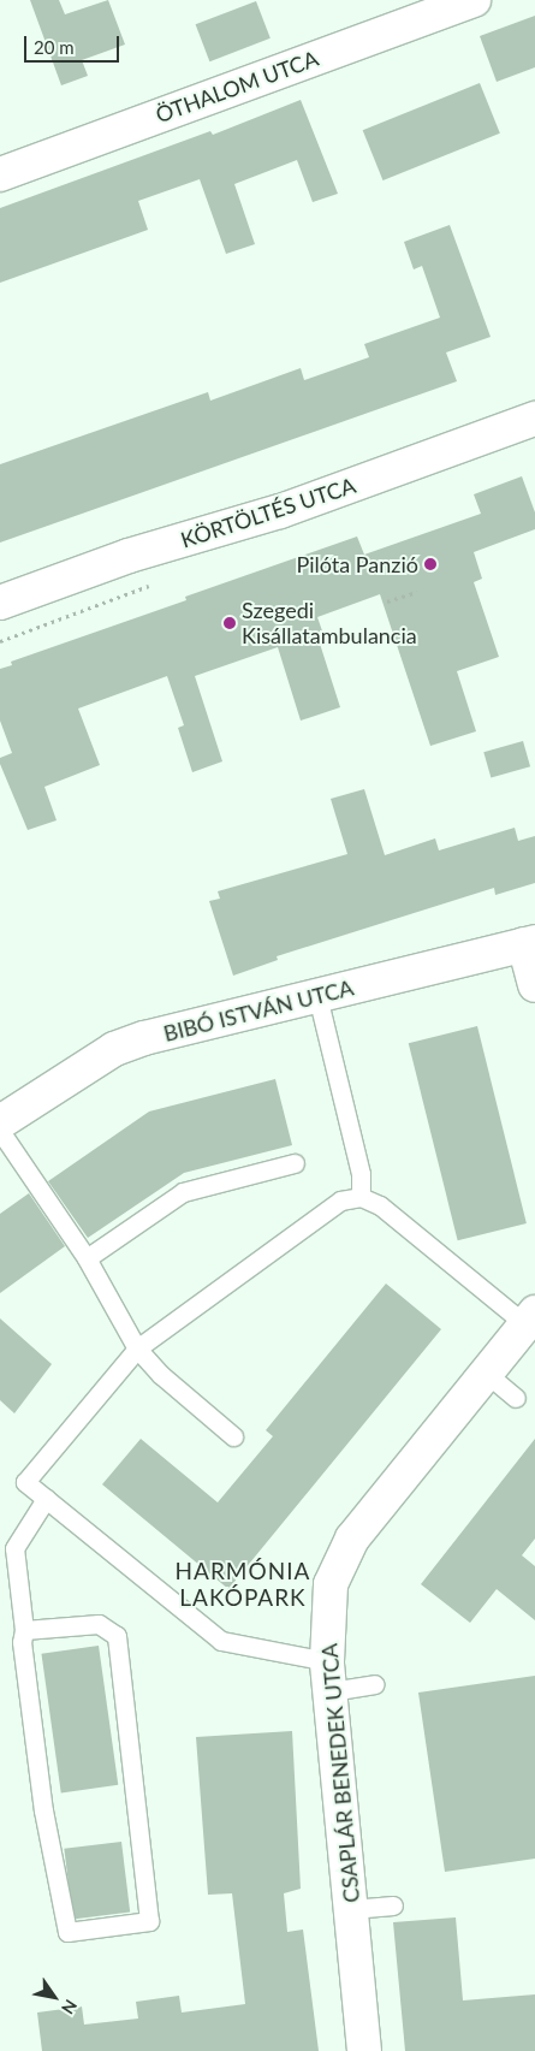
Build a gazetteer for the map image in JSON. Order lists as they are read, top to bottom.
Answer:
{
  "streets": {
    "street": [
      "ÖTHALOM UTCA",
      "KÖRTÖLTÉS UTCA",
      "BIBÓ ISTVÁN UTCA",
      "CSAPLÁR BENEDEK UTCA"
    ]
  },
  "districts": ["HARMÓNIA LAKÓPARK"],
  "places": ["Pilóta Panzió", "Szegedi Kisállatambulancia"],
  "scale_bar": "20 m",
  "north": "bottom right"
}
